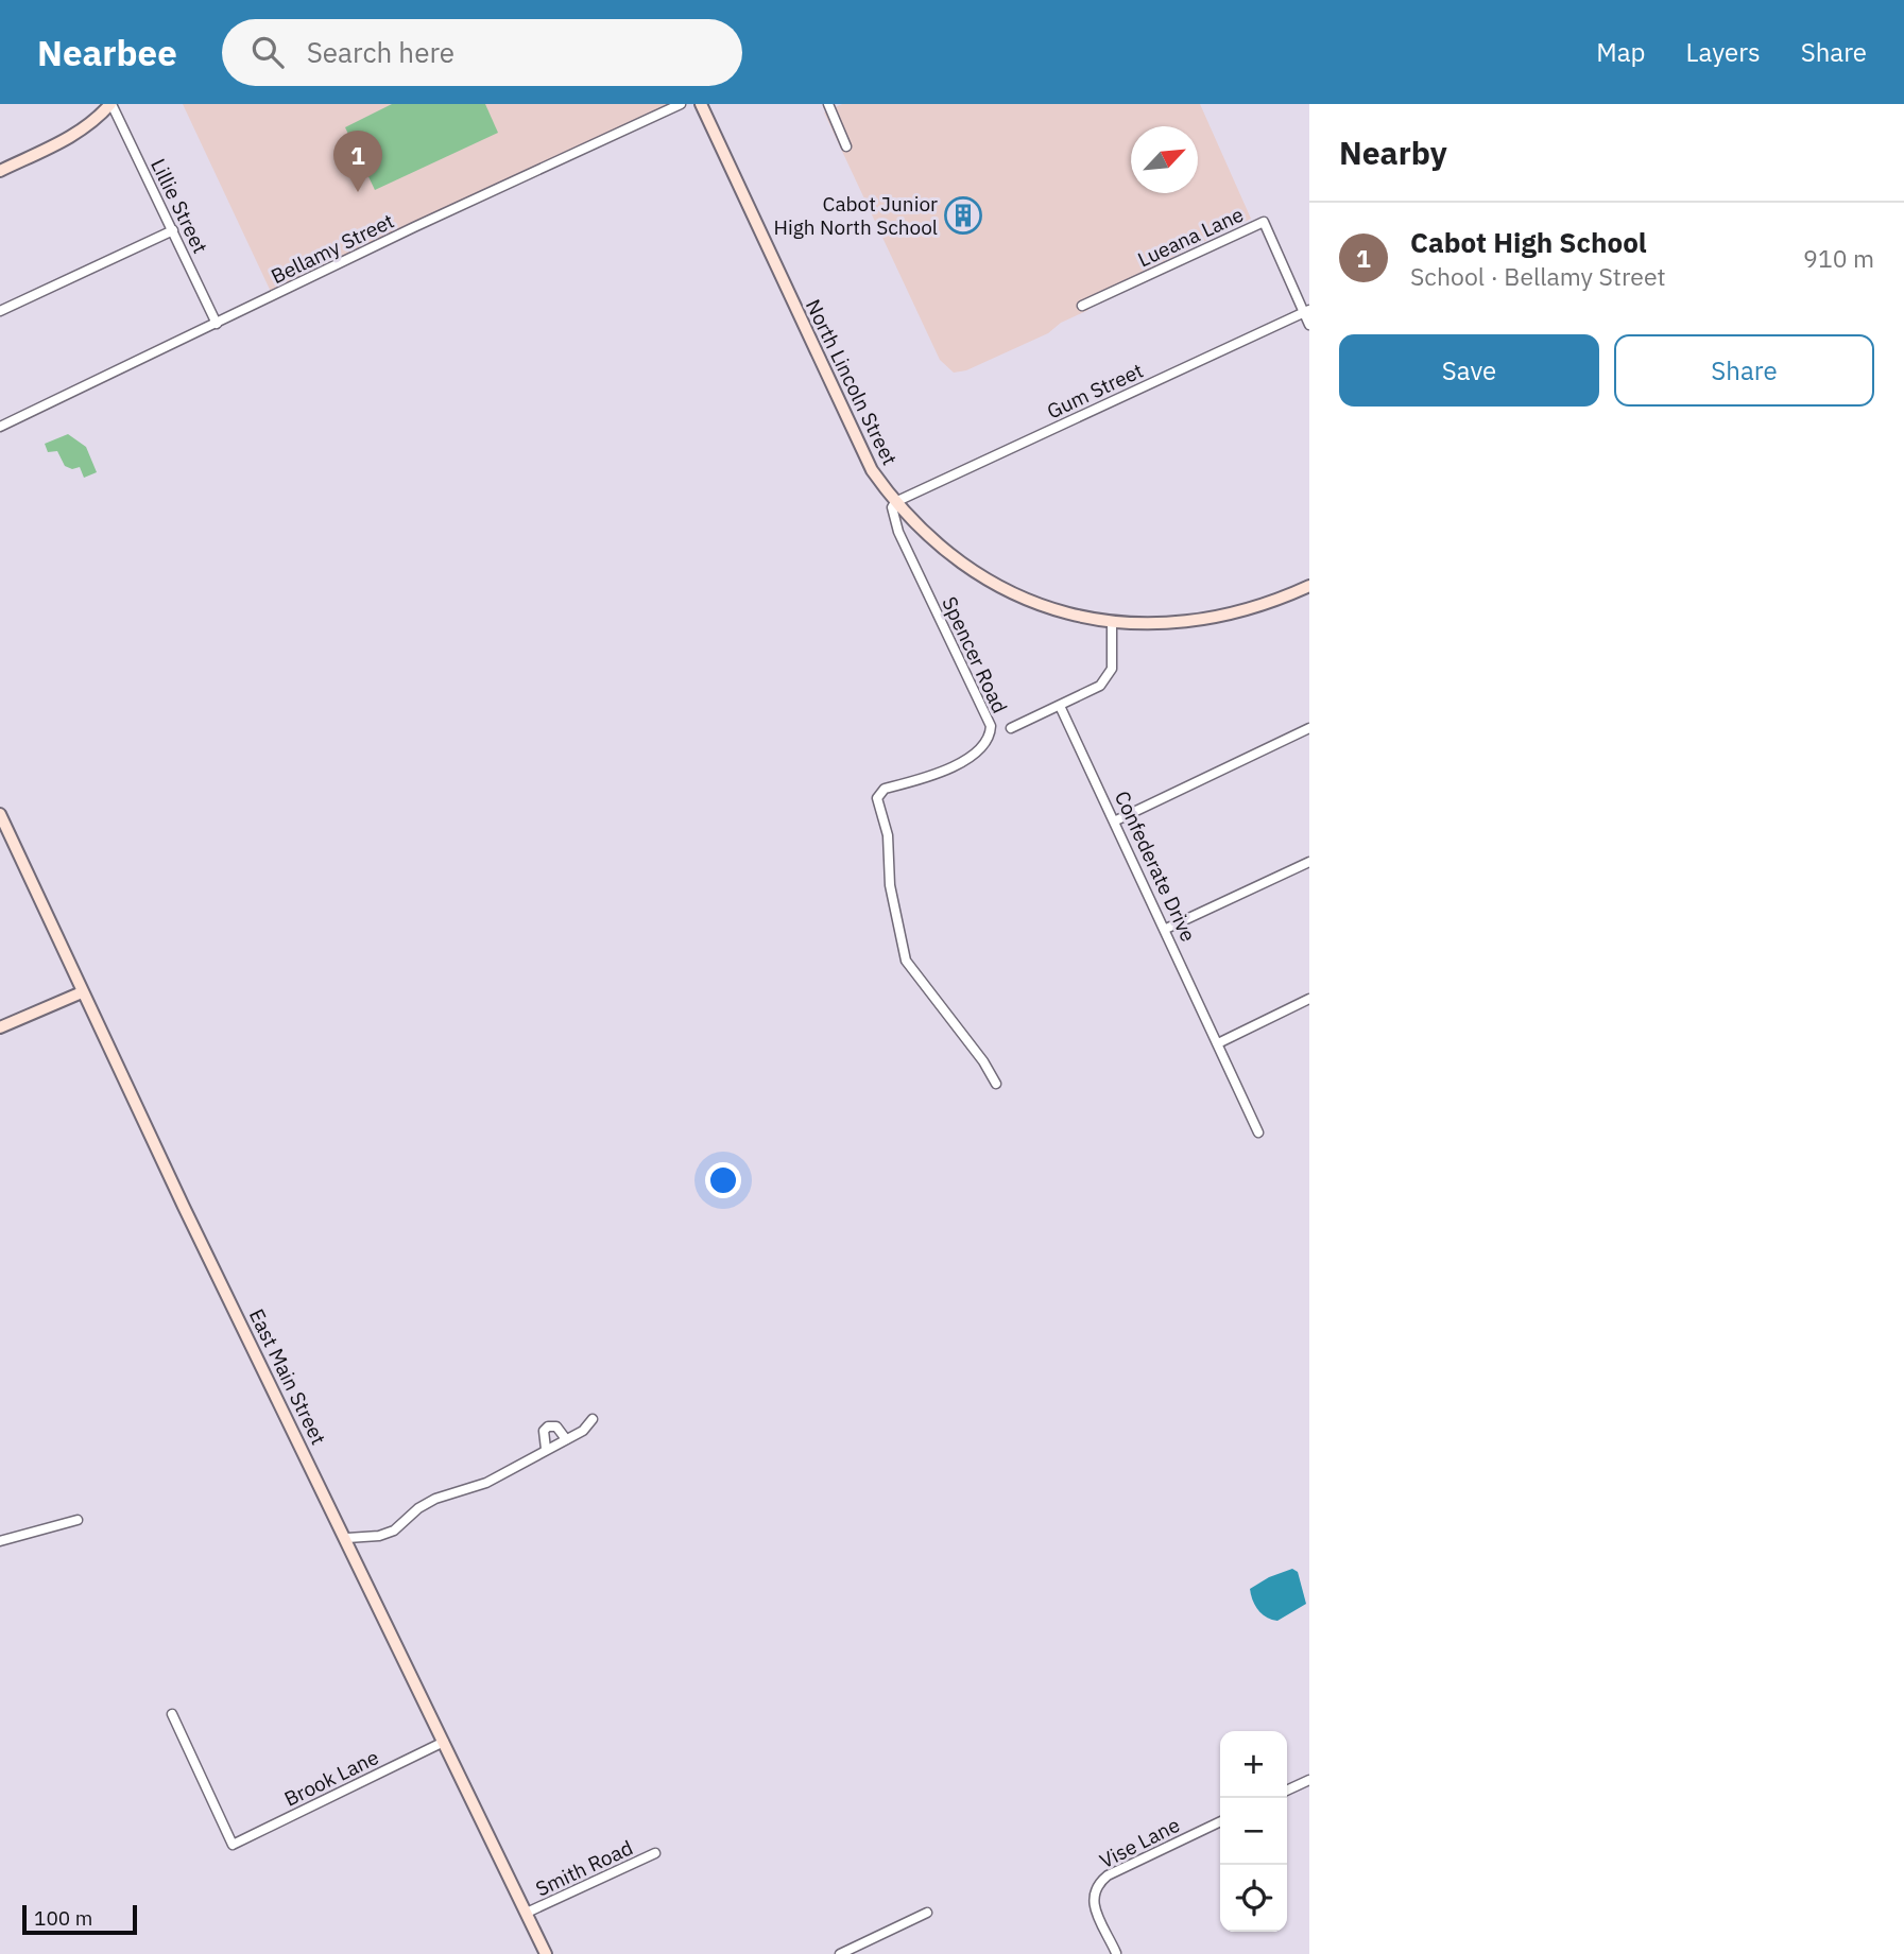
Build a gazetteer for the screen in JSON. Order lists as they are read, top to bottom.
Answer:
{
  "streets": {
    "street": [
      "Lillie Street",
      "Lueana Lane",
      "Bellamy Street",
      "North Lincoln Street",
      "Gum Street",
      "Spencer Road",
      "Confederate Drive",
      "East Main Street",
      "Brook Lane",
      "Vise Lane",
      "Smith Road"
    ]
  },
  "crossings": [
    ["Lillie Street", "Bellamy Street"],
    ["Lueana Lane", "Gum Street"],
    ["North Lincoln Street", "Gum Street"],
    ["North Lincoln Street", "Spencer Road"],
    ["Gum Street", "Spencer Road"],
    ["East Main Street", "Brook Lane"],
    ["East Main Street", "Smith Road"]
  ],
  "places": {
    "building": ["Cabot Junior High North School"]
  },
  "scale_bar": "100 m",
  "north": "top right",
  "page": {
    "header": "Nearbee",
    "search": "Search here",
    "nav": ["Map", "Layers", "Share"],
    "heading": "Nearby",
    "pins": "1",
    "list": [
      {
        "mark": "1",
        "name": "Cabot High School",
        "note": "School · Bellamy Street",
        "value": "910 m"
      }
    ],
    "buttons": ["Save", "Share"],
    "map_buttons": ["+", "−"],
    "scale": "100 m"
  }
}
